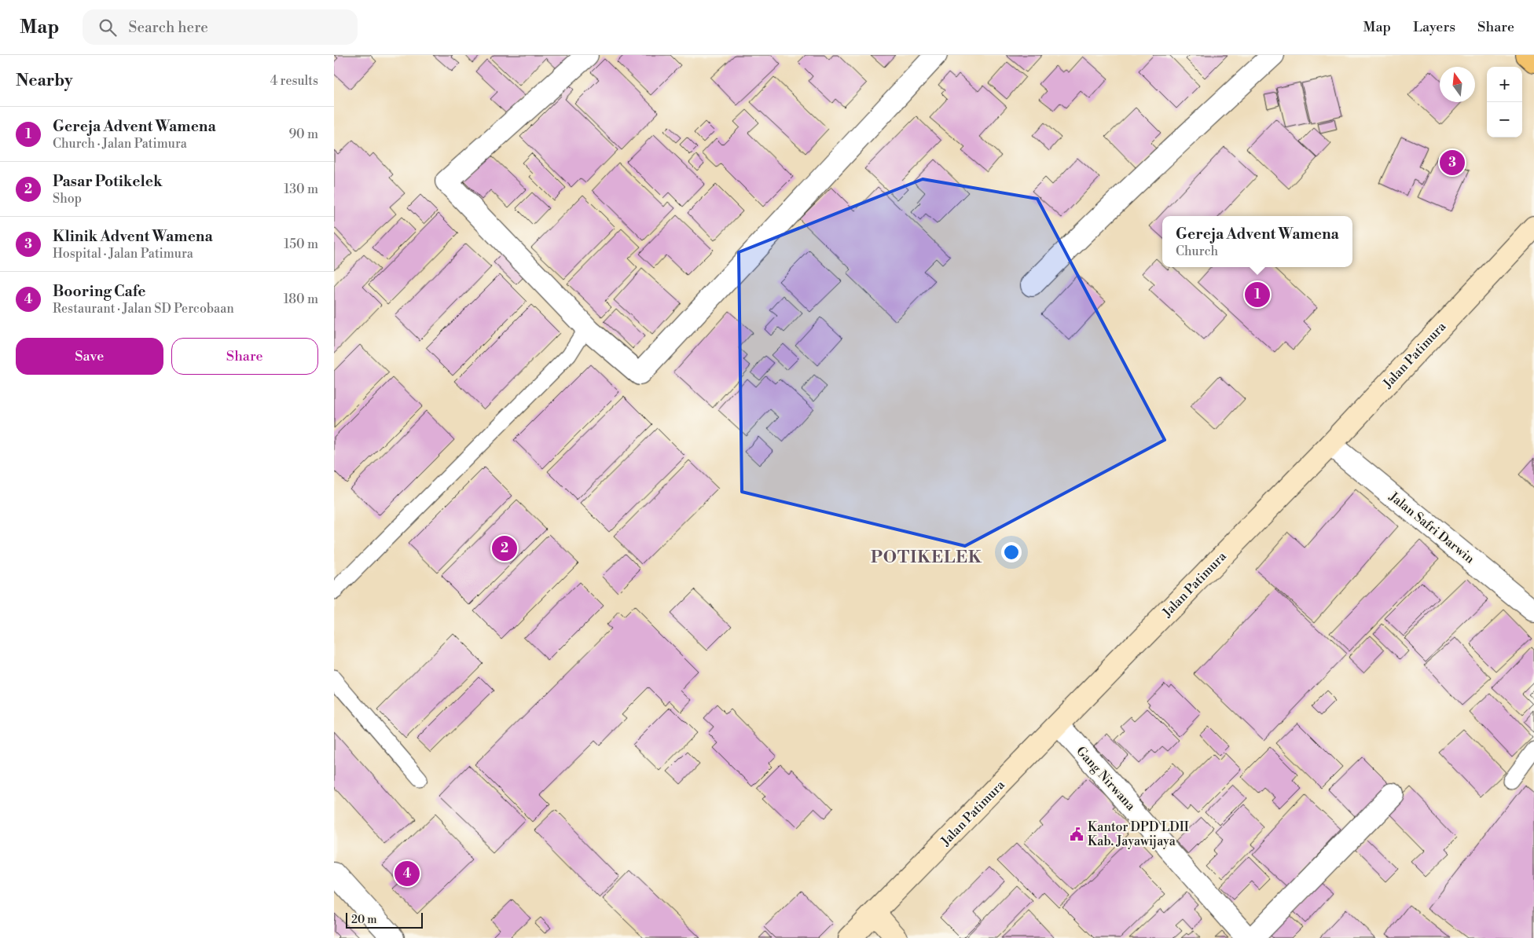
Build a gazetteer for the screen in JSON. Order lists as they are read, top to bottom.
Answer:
{
  "streets": {
    "main road": ["Jalan Patimura"],
    "street": ["Jalan Safri Darwin", "Gang Nirwana"]
  },
  "crossings": [
    ["Jalan Patimura", "Jalan Safri Darwin"],
    ["Jalan Patimura", "Gang Nirwana"]
  ],
  "districts": ["POTIKELEK"],
  "places": {
    "public building": ["Kantor DPD LDII Kab. Jayawijaya"]
  },
  "scale_bar": "20 m",
  "north": "top",
  "page": {
    "header": "Map",
    "search": "Search here",
    "nav": ["Map", "Layers", "Share"],
    "heading": ["Nearby", "4 results"],
    "map_buttons": ["+", "−"],
    "list": [
      {
        "mark": "1",
        "name": "Gereja Advent Wamena",
        "note": "Church · Jalan Patimura",
        "value": "90 m"
      },
      {
        "mark": "2",
        "name": "Pasar Potikelek",
        "note": "Shop",
        "value": "130 m"
      },
      {
        "mark": "3",
        "name": "Klinik Advent Wamena",
        "note": "Hospital · Jalan Patimura",
        "value": "150 m"
      },
      {
        "mark": "4",
        "name": "Booring Cafe",
        "note": "Restaurant · Jalan SD Percobaan",
        "value": "180 m"
      }
    ],
    "pins": [
      "3",
      "1",
      "2",
      "4"
    ],
    "popup": ["Gereja Advent Wamena", "Church"],
    "buttons": ["Save", "Share"],
    "scale": "20 m"
  }
}
